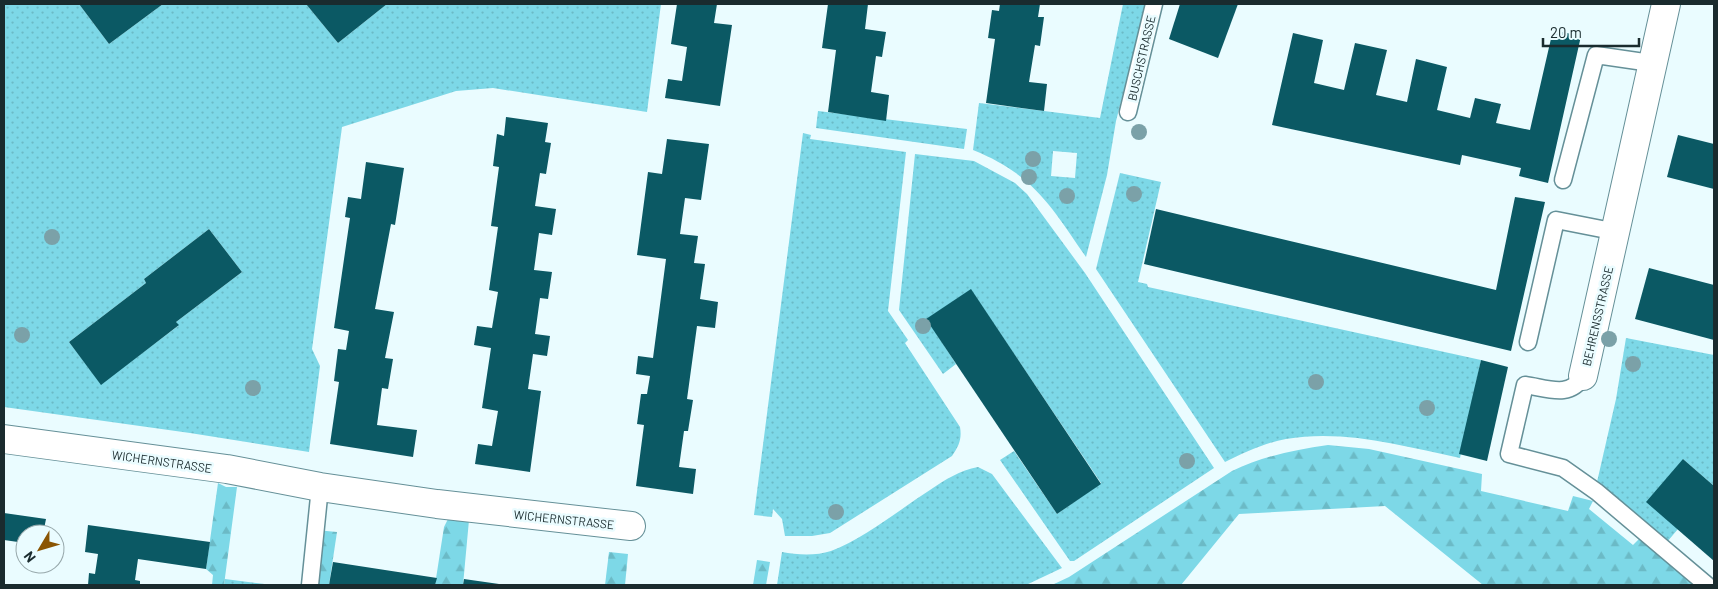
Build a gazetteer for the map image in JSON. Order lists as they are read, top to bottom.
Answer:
{
  "streets": {
    "street": ["BEHRENSSTRASSE", "WICHERNSTRASSE"],
    "lane": ["BUSCHSTRASSE"]
  },
  "scale_bar": "20 m",
  "north": "bottom left"
}
